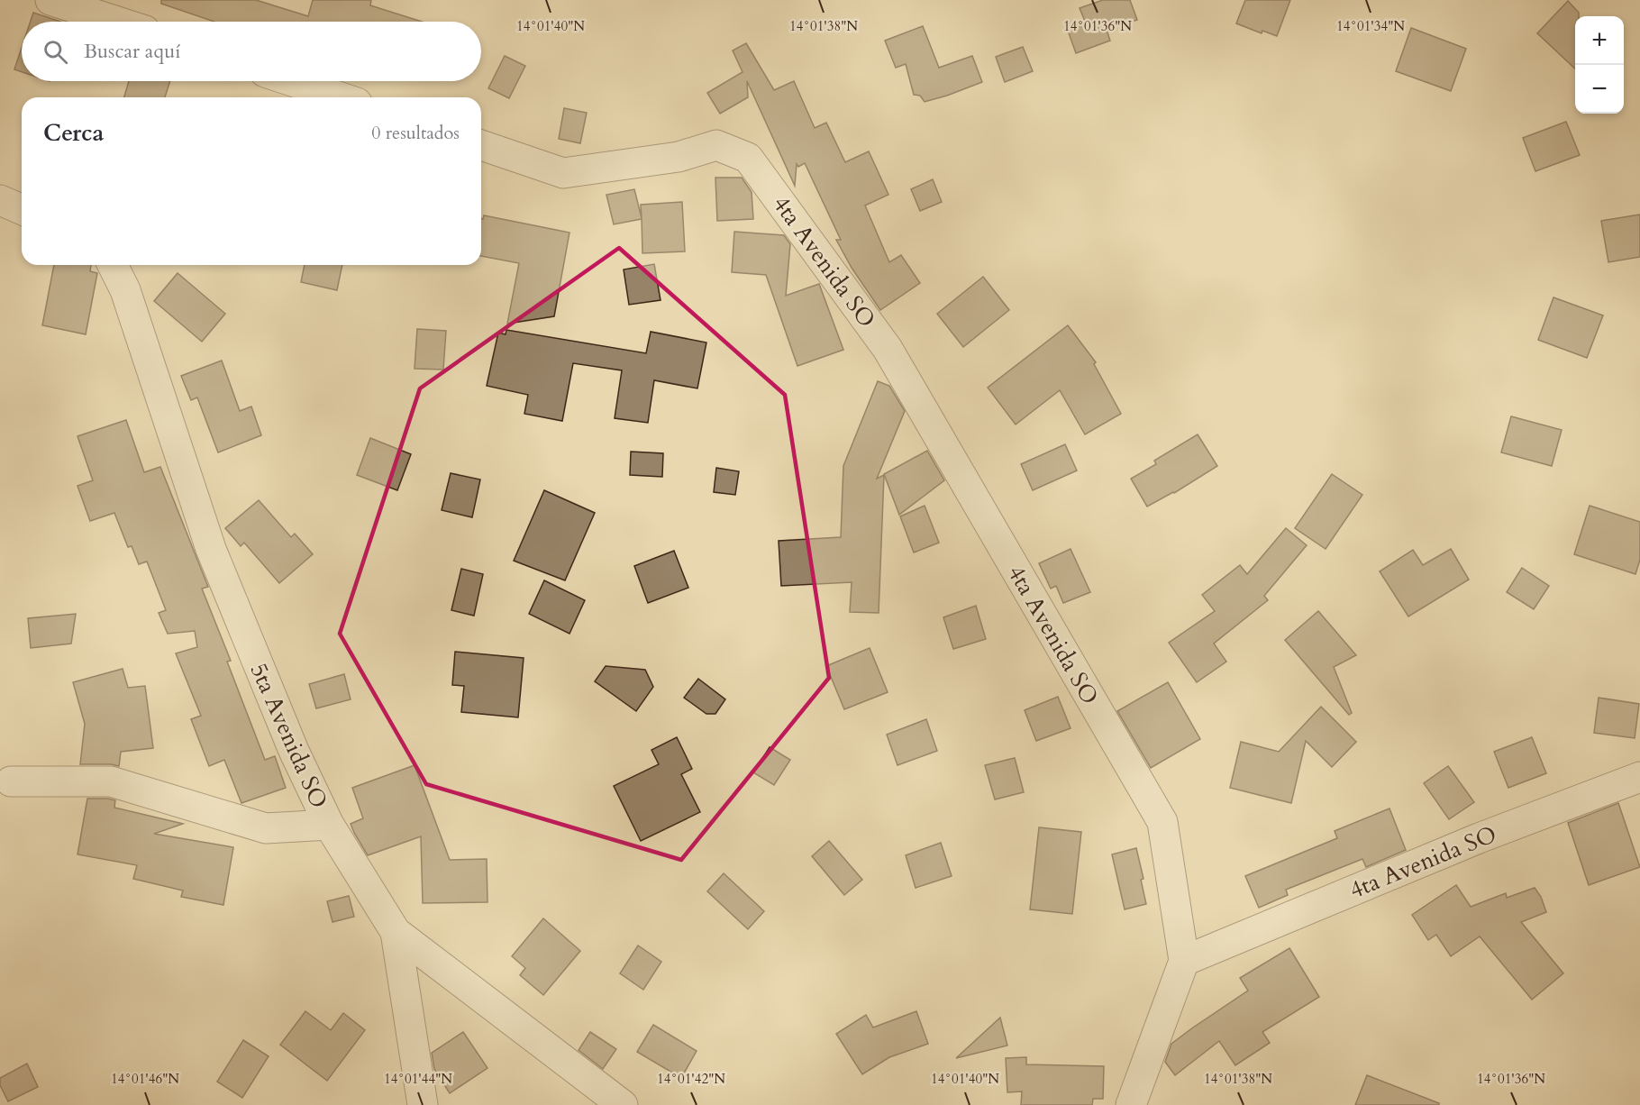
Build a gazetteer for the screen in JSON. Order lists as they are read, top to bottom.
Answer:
{
  "streets": {
    "street": ["4ta Avenida SO", "5ta Avenida SO"]
  },
  "page": {
    "map_buttons": ["+", "−"],
    "search": "Buscar aquí",
    "heading": ["Cerca", "0 resultados"]
  },
  "coordinates": [
    "14°01'40\"N",
    "14°01'38\"N",
    "14°01'36\"N",
    "14°01'34\"N",
    "14°01'46\"N",
    "14°01'44\"N",
    "14°01'42\"N"
  ]
}
